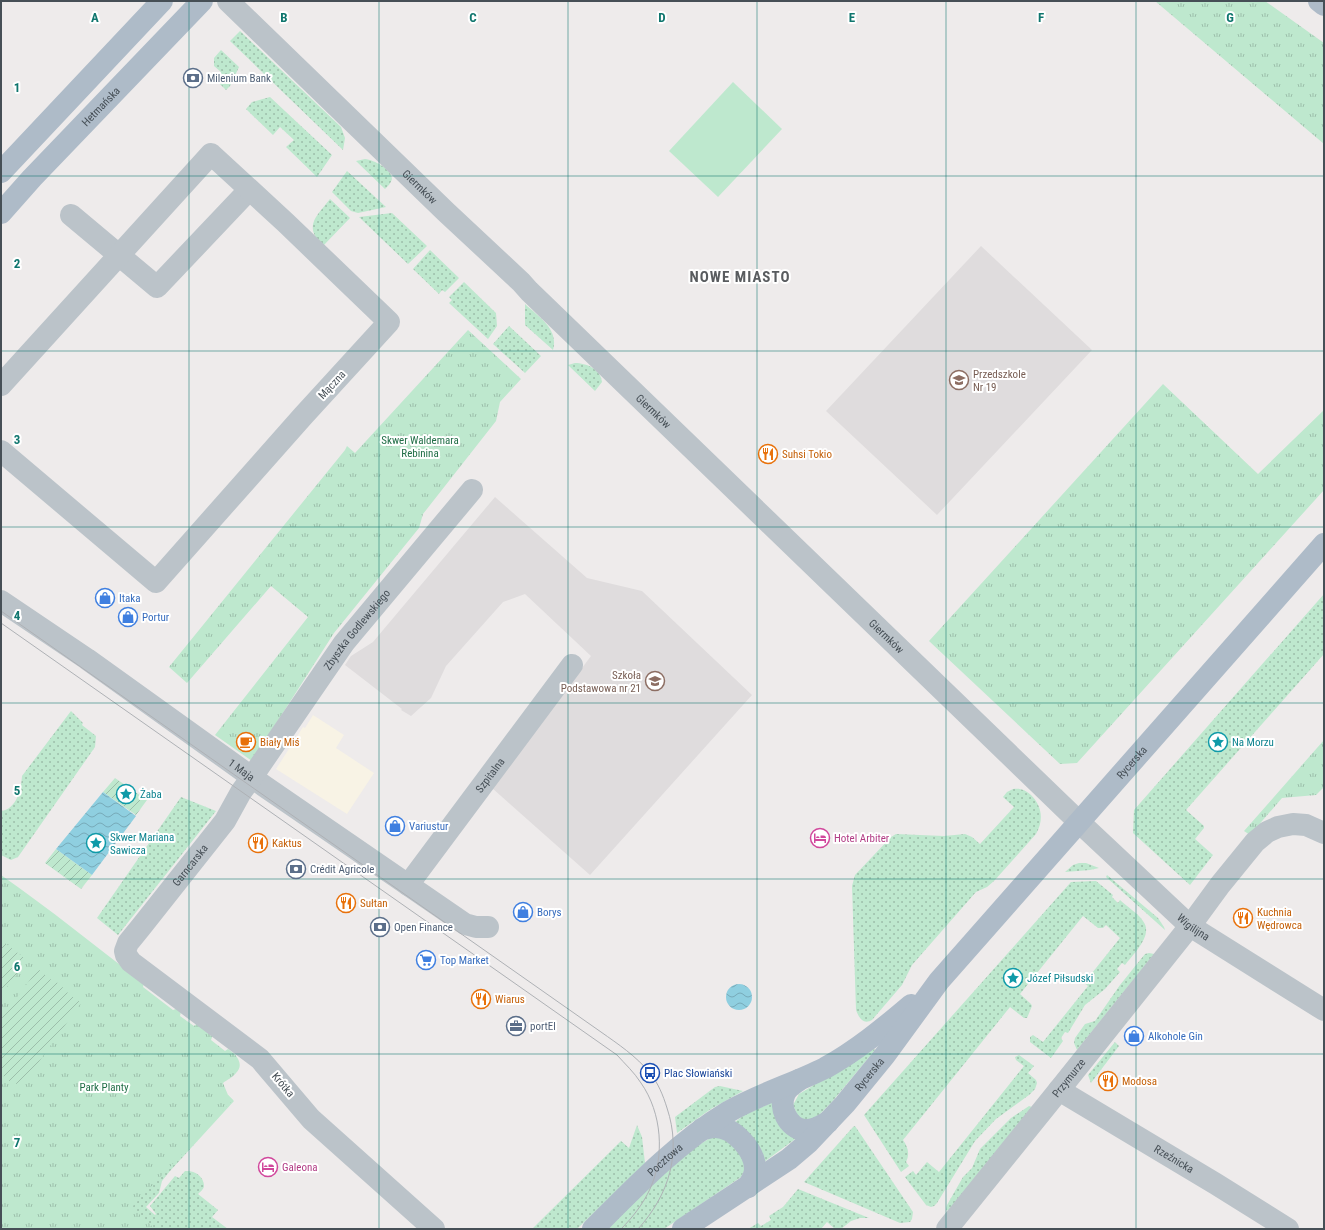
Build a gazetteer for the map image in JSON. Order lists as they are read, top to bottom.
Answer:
{
  "streets": {
    "main road": ["Hetmańska", "Rycerska", "Pocztowa"],
    "street": [
      "Giermków",
      "Mączna",
      "Zbyszka Godlewskiego",
      "1 Maja",
      "Szpitalna",
      "Garncarska",
      "Wigilijna",
      "Przymurze",
      "Krótka",
      "Rzeźnicka"
    ]
  },
  "crossings": [
    ["Giermków", "Rycerska"],
    ["Giermków", "Wigilijna"],
    ["Zbyszka Godlewskiego", "1 Maja"],
    ["Zbyszka Godlewskiego", "Garncarska"],
    ["Rycerska", "Wigilijna"],
    ["Rycerska", "Pocztowa"],
    ["1 Maja", "Szpitalna"],
    ["1 Maja", "Garncarska"],
    ["Garncarska", "Krótka"],
    ["Wigilijna", "Przymurze"],
    ["Przymurze", "Rzeźnicka"]
  ],
  "districts": ["NOWE MIASTO"],
  "parks": ["Skwer Waldemara Rebinina", "Park Planty"],
  "places": {
    "bank": ["Milenium Bank", "Crédit Agricole", "Open Finance"],
    "school or university": ["Przedszkole Nr 19", "Szkoła Podstawowa nr 21"],
    "restaurant": [
      "Suhsi Tokio",
      "Kaktus",
      "Sułtan",
      "Kuchnia Wędrowca",
      "Wiarus",
      "Modosa"
    ],
    "shop": [
      "Itaka",
      "Portur",
      "Variustur",
      "Borys",
      "Alkohole Gin"
    ],
    "cafe": ["Biały Miś"],
    "place": [
      "Na Morzu",
      "Żaba",
      "Skwer Mariana Sawicza",
      "Józef Piłsudski"
    ],
    "hotel": ["Hotel Arbiter", "Galeona"],
    "supermarket": ["Top Market"],
    "office": ["portEl"],
    "bus stop": ["Plac Słowiański"]
  },
  "grid": {
    "columns": [
      "A",
      "B",
      "C",
      "D",
      "E",
      "F",
      "G"
    ],
    "rows": [
      "1",
      "2",
      "3",
      "4",
      "5",
      "6",
      "7"
    ]
  }
}
